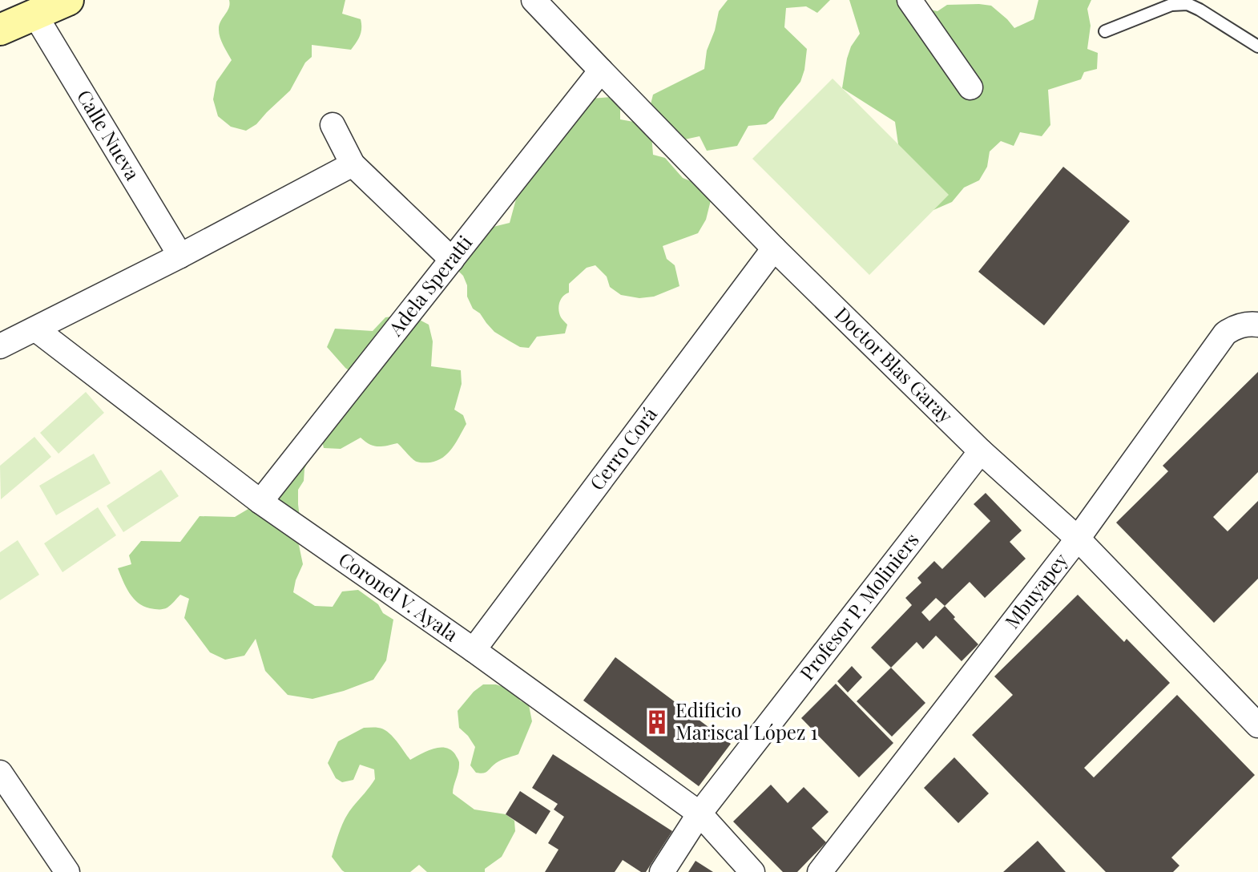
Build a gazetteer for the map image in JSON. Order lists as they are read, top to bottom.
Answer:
{
  "streets": {
    "street": [
      "Calle Nueva",
      "Adela Speratti",
      "Doctor Blas Garay",
      "Cerro Corá",
      "Mbuyapey",
      "Coronel V. Ayala",
      "Profesor P. Moliniers"
    ]
  },
  "crossings": [
    ["Adela Speratti", "Doctor Blas Garay"],
    ["Adela Speratti", "Coronel V. Ayala"],
    ["Doctor Blas Garay", "Cerro Corá"],
    ["Doctor Blas Garay", "Mbuyapey"],
    ["Doctor Blas Garay", "Profesor P. Moliniers"],
    ["Cerro Corá", "Coronel V. Ayala"],
    ["Coronel V. Ayala", "Profesor P. Moliniers"]
  ],
  "places": {
    "building": ["Edificio Mariscal López 1"]
  }
}
